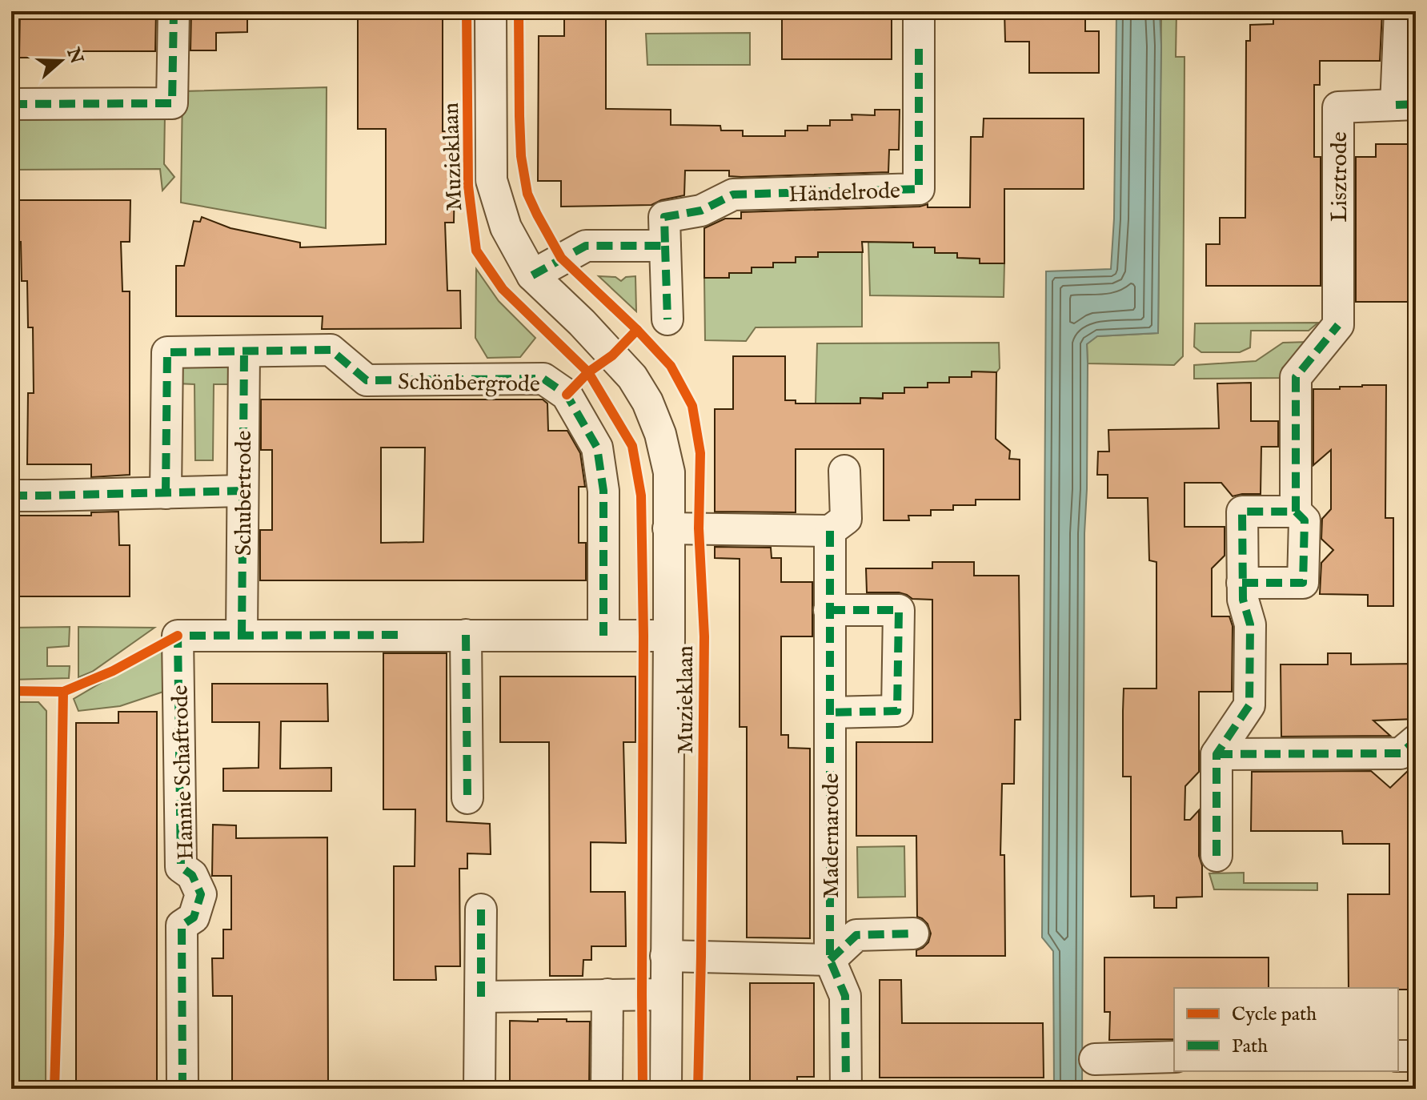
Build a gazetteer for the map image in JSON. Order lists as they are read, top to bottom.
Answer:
{
  "streets": {
    "street": [
      "Muzieklaan",
      "Lisztrode",
      "Händelrode",
      "Schönbergrode",
      "Schubertrode",
      "Hannie Schaftrode",
      "Madernarode"
    ]
  },
  "crossings": [
    ["Schönbergrode", "Schubertrode"],
    ["Schubertrode", "Hannie Schaftrode"]
  ],
  "legend": ["Cycle path", "Path"],
  "north": "right"
}
